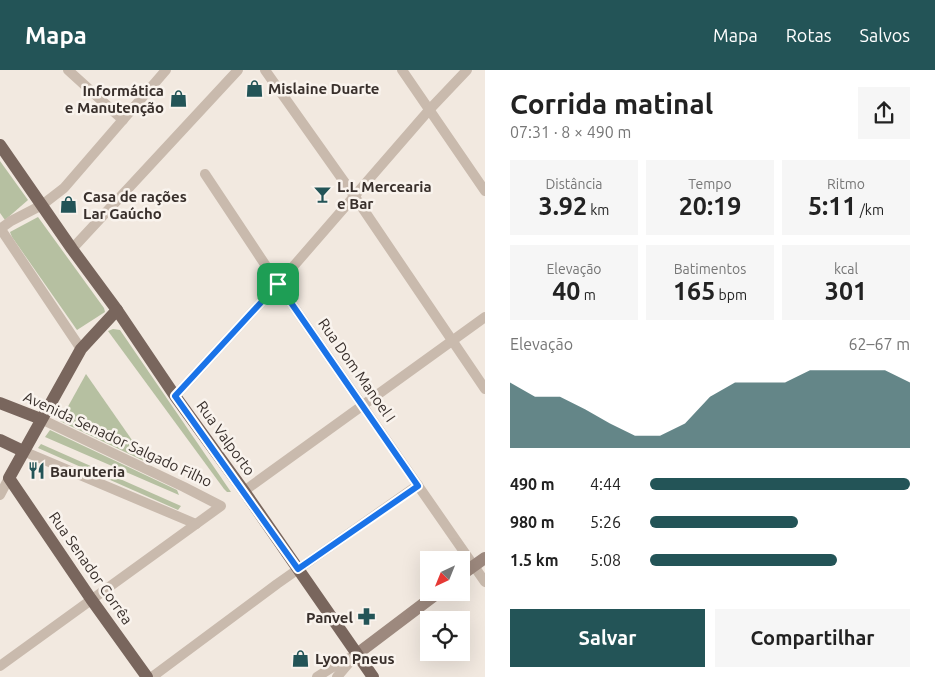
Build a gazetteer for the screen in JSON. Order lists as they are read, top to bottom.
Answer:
{
  "streets": {
    "main road": ["Rua Valporto", "Avenida Senador Salgado Filho", "Rua Senador Corrêa"],
    "street": ["Rua Dom Manoel I"]
  },
  "places": {
    "shop": [
      "Mislaine Duarte",
      "Informática e Manutenção",
      "Casa de rações Lar Gaúcho",
      "Lyon Pneus"
    ],
    "bar": ["L.L Mercearia e Bar"],
    "restaurant": ["Bauruteria"],
    "pharmacy": ["Panvel"]
  },
  "north": "bottom left",
  "page": {
    "header": "Mapa",
    "nav": ["Mapa", "Rotas", "Salvos"],
    "heading": ["Corrida matinal", "07:31 · 8 × 490 m"],
    "stats": [
      ["Distância", "3.92 km"],
      ["Tempo", "20:19"],
      ["Ritmo", "5:11 /km"],
      ["Elevação", "40 m"],
      ["Batimentos", "165 bpm"],
      ["kcal", "301"]
    ],
    "chart": ["Elevação", "62–67 m"],
    "list": [
      {
        "name": "490 m",
        "note": "4:44"
      },
      {
        "name": "980 m",
        "note": "5:26"
      },
      {
        "name": "1.5 km",
        "note": "5:08"
      }
    ],
    "buttons": ["Salvar", "Compartilhar"]
  }
}
